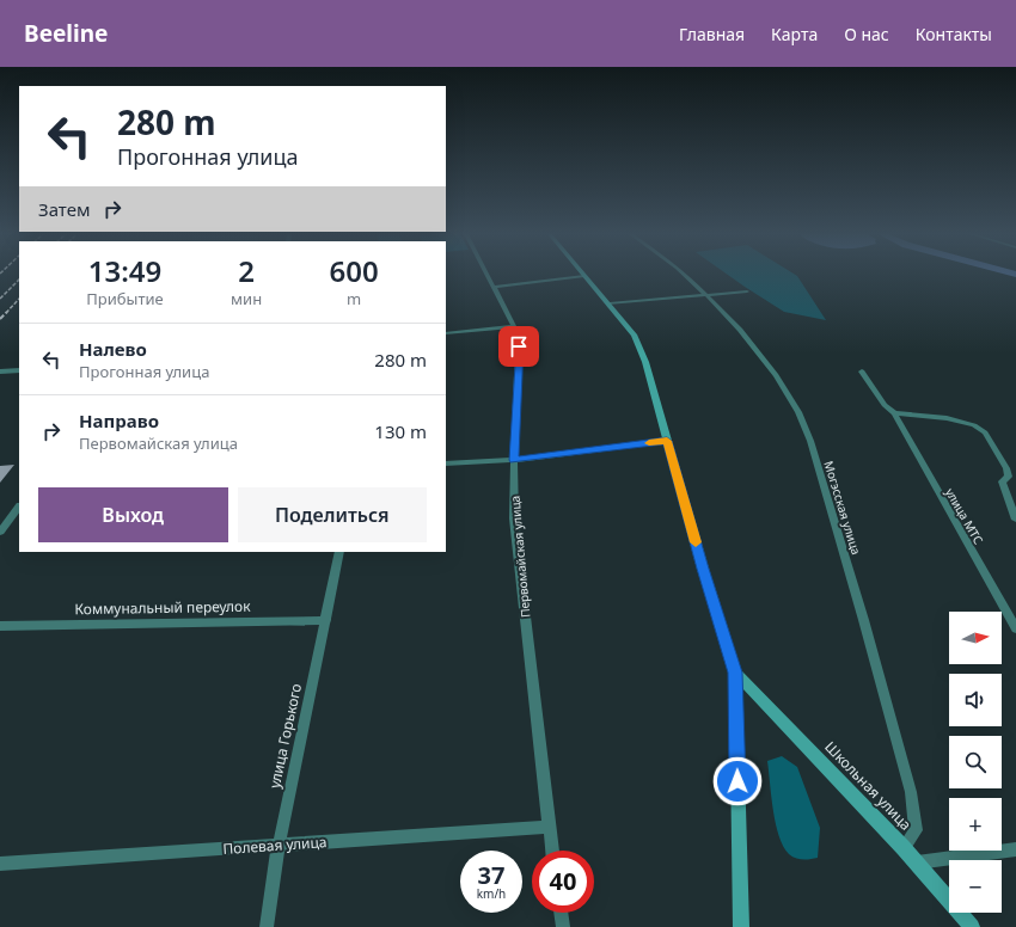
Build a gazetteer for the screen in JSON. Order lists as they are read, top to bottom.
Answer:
{
  "streets": {
    "street": [
      "Могэсская улица",
      "улица МТС",
      "Первомайская улица",
      "Коммунальный переулок",
      "улица Горького",
      "Школьная улица",
      "Полевая улица"
    ]
  },
  "crossings": [
    ["Могэсская улица", "Школьная улица"],
    ["Первомайская улица", "Полевая улица"],
    ["Коммунальный переулок", "улица Горького"],
    ["улица Горького", "Полевая улица"]
  ],
  "north": "right",
  "page": {
    "header": "Beeline",
    "nav": [
      "Главная",
      "Карта",
      "О нас",
      "Контакты"
    ],
    "turn": ["280 m", "Прогонная улица"],
    "then": "Затем",
    "eta": [
      "13:49",
      "Прибытие",
      "2",
      "мин",
      "600",
      "m"
    ],
    "list": [
      {
        "name": "Налево",
        "note": "Прогонная улица",
        "value": "280 m"
      },
      {
        "name": "Направо",
        "note": "Первомайская улица",
        "value": "130 m"
      }
    ],
    "buttons": ["Выход", "Поделиться"],
    "map_buttons": ["+", "−"],
    "speed": "37 km/h",
    "limit": "40"
  }
}
